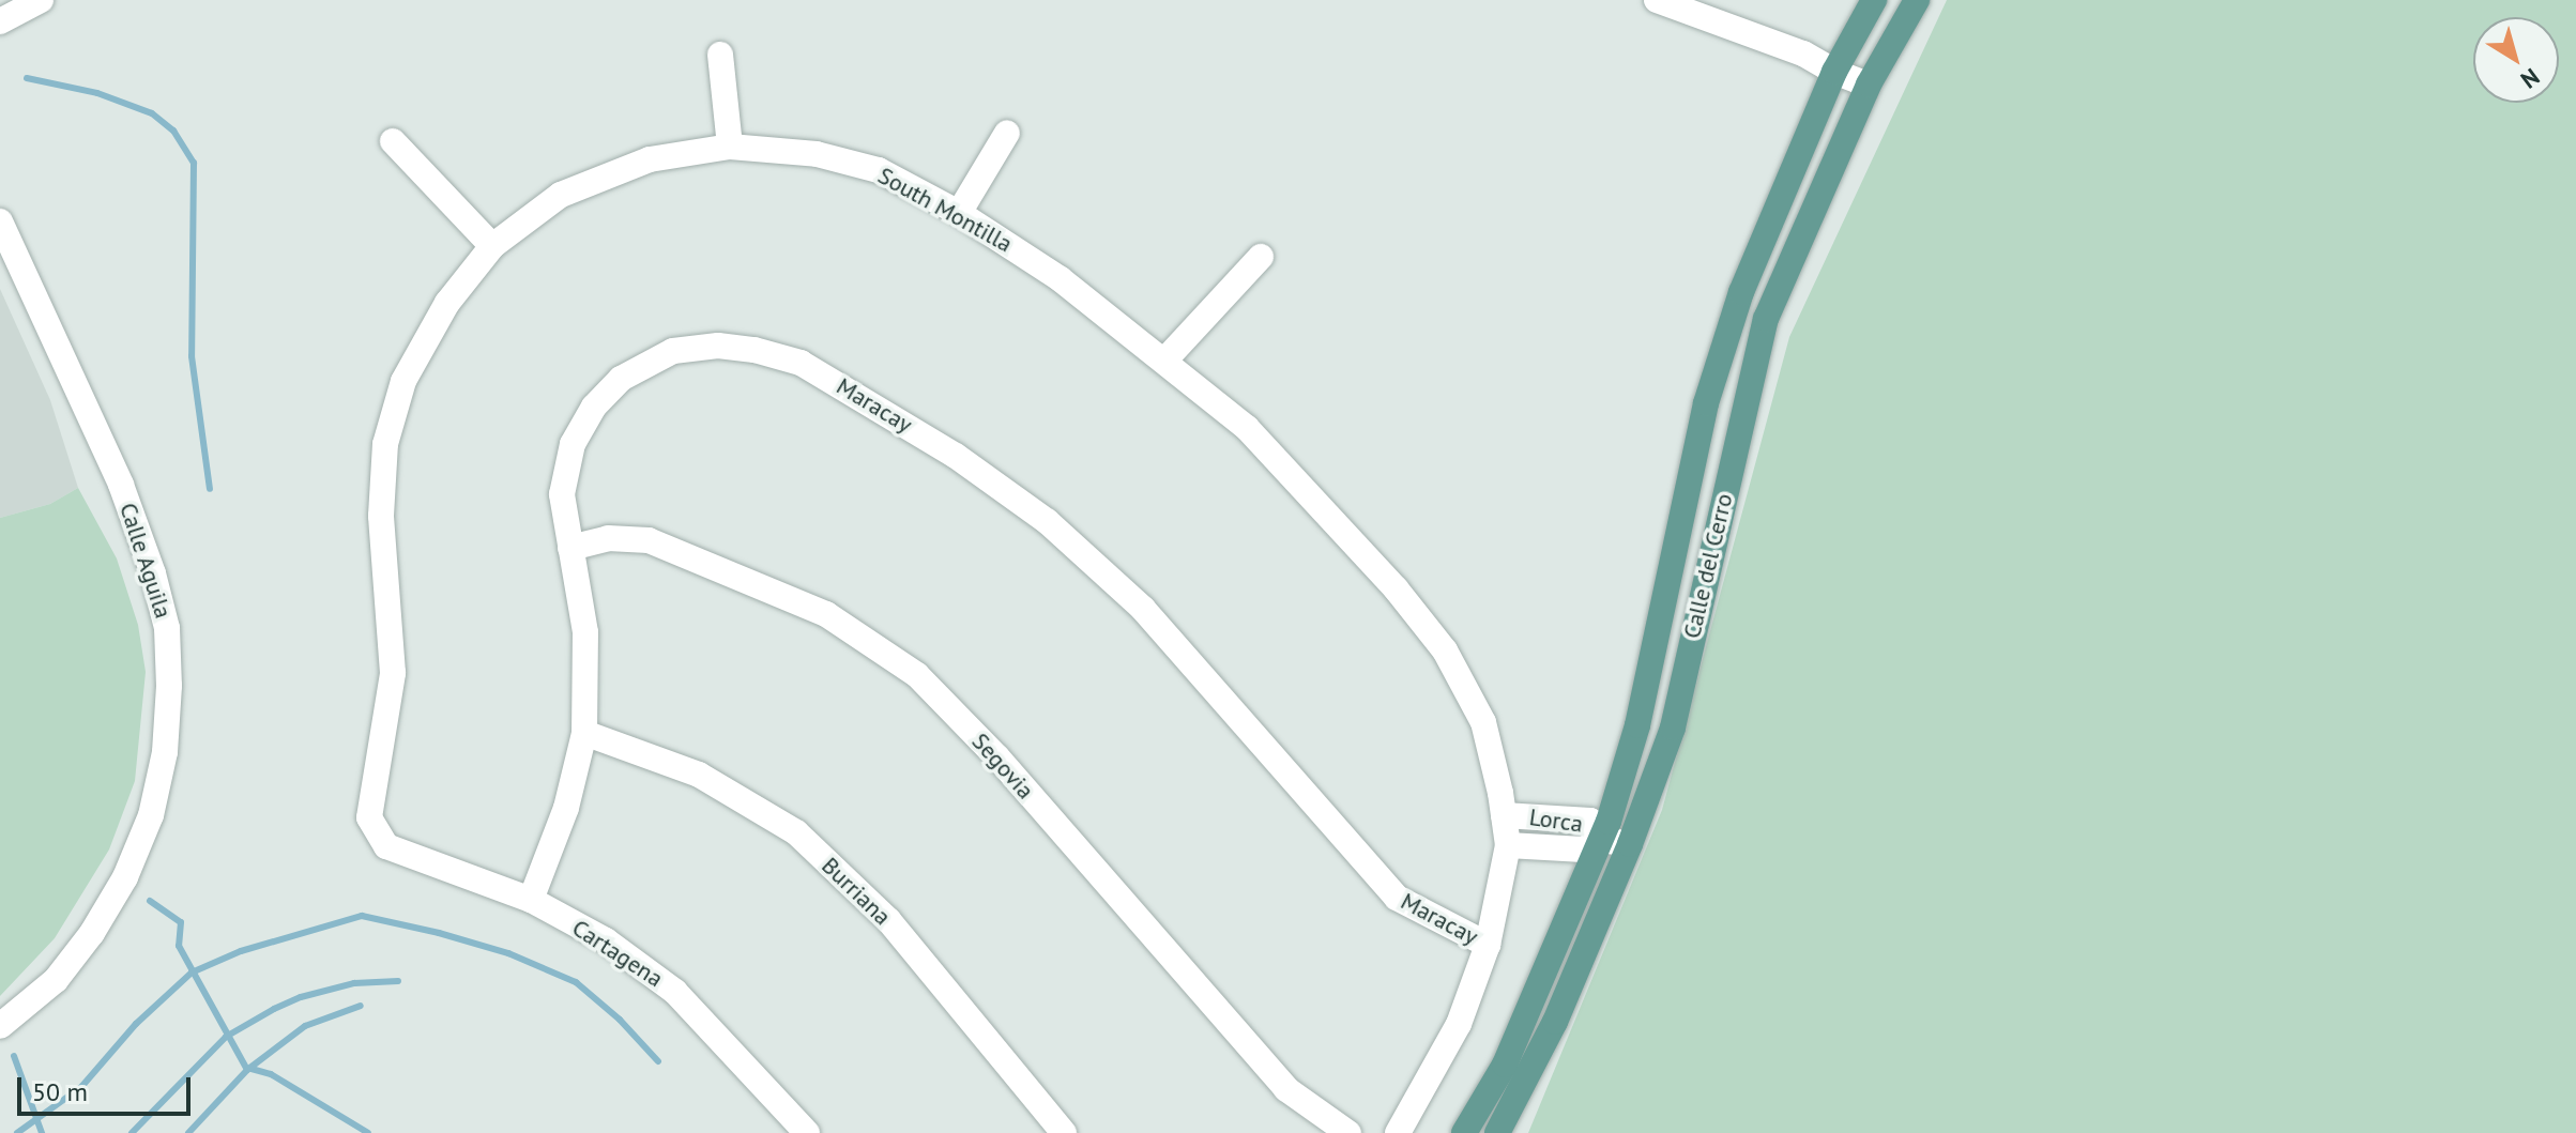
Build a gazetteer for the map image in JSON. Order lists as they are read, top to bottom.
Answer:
{
  "streets": {
    "main road": ["Calle del Cerro"],
    "street": [
      "South Montilla",
      "Maracay",
      "Calle Aguila",
      "Segovia",
      "Lorca",
      "Burriana",
      "Cartagena"
    ]
  },
  "crossings": [
    ["South Montilla", "Lorca"],
    ["South Montilla", "Cartagena"],
    ["Maracay", "Segovia"],
    ["Maracay", "Burriana"],
    ["Maracay", "Cartagena"],
    ["Calle del Cerro", "Lorca"]
  ],
  "scale_bar": "50 m",
  "north": "bottom right"
}
